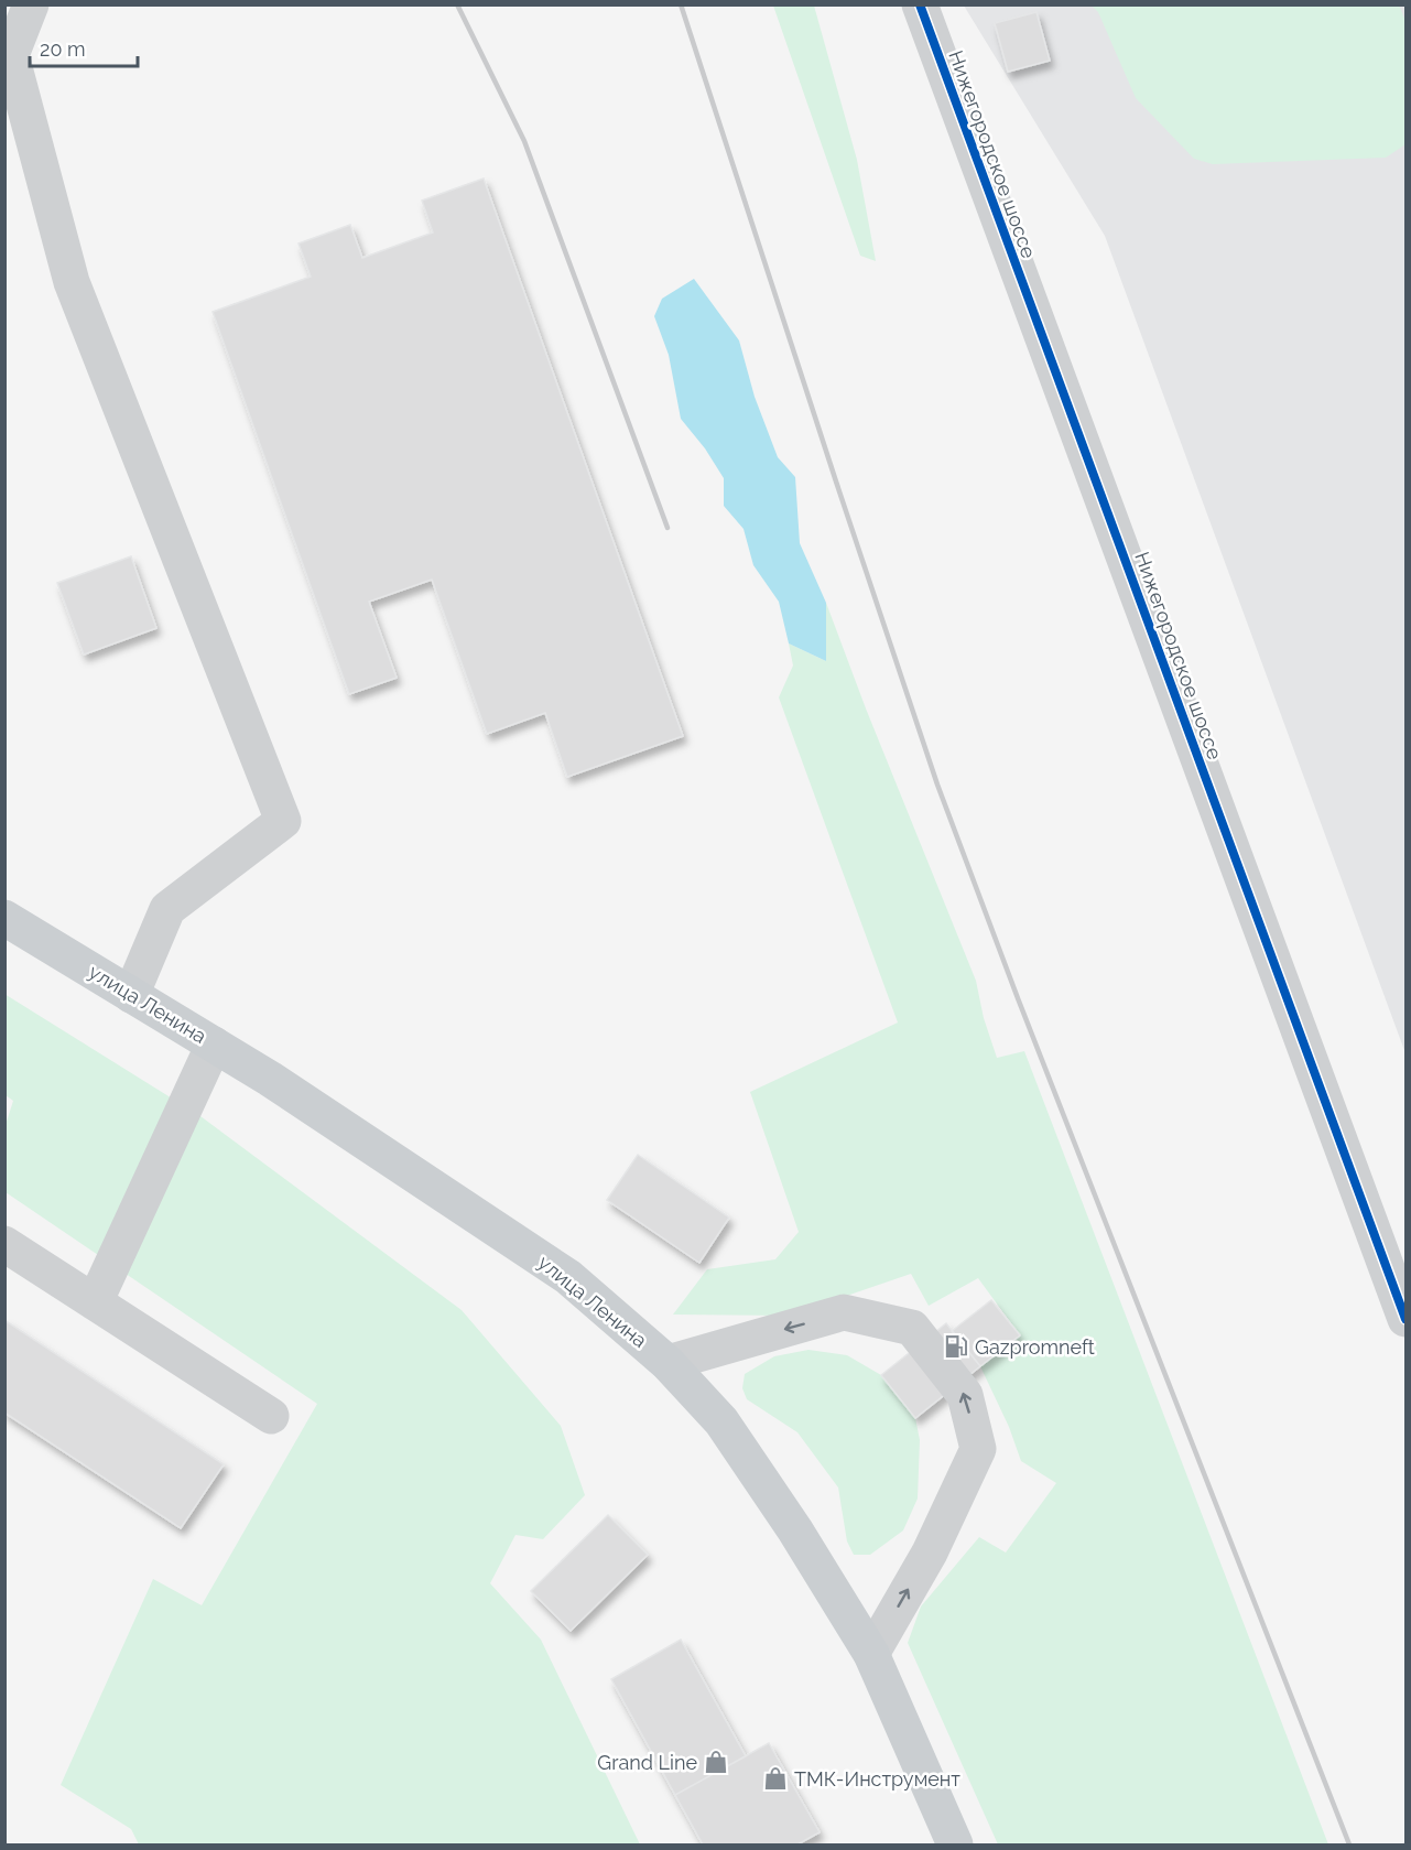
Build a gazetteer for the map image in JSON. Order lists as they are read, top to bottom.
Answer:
{
  "streets": {
    "main road": ["улица Ленина"],
    "street": ["Нижегородское шоссе"]
  },
  "places": {
    "fuel station": ["Gazpromneft"],
    "shop": ["Grand Line", "ТМК-Инструмент"]
  },
  "scale_bar": "20 m"
}
